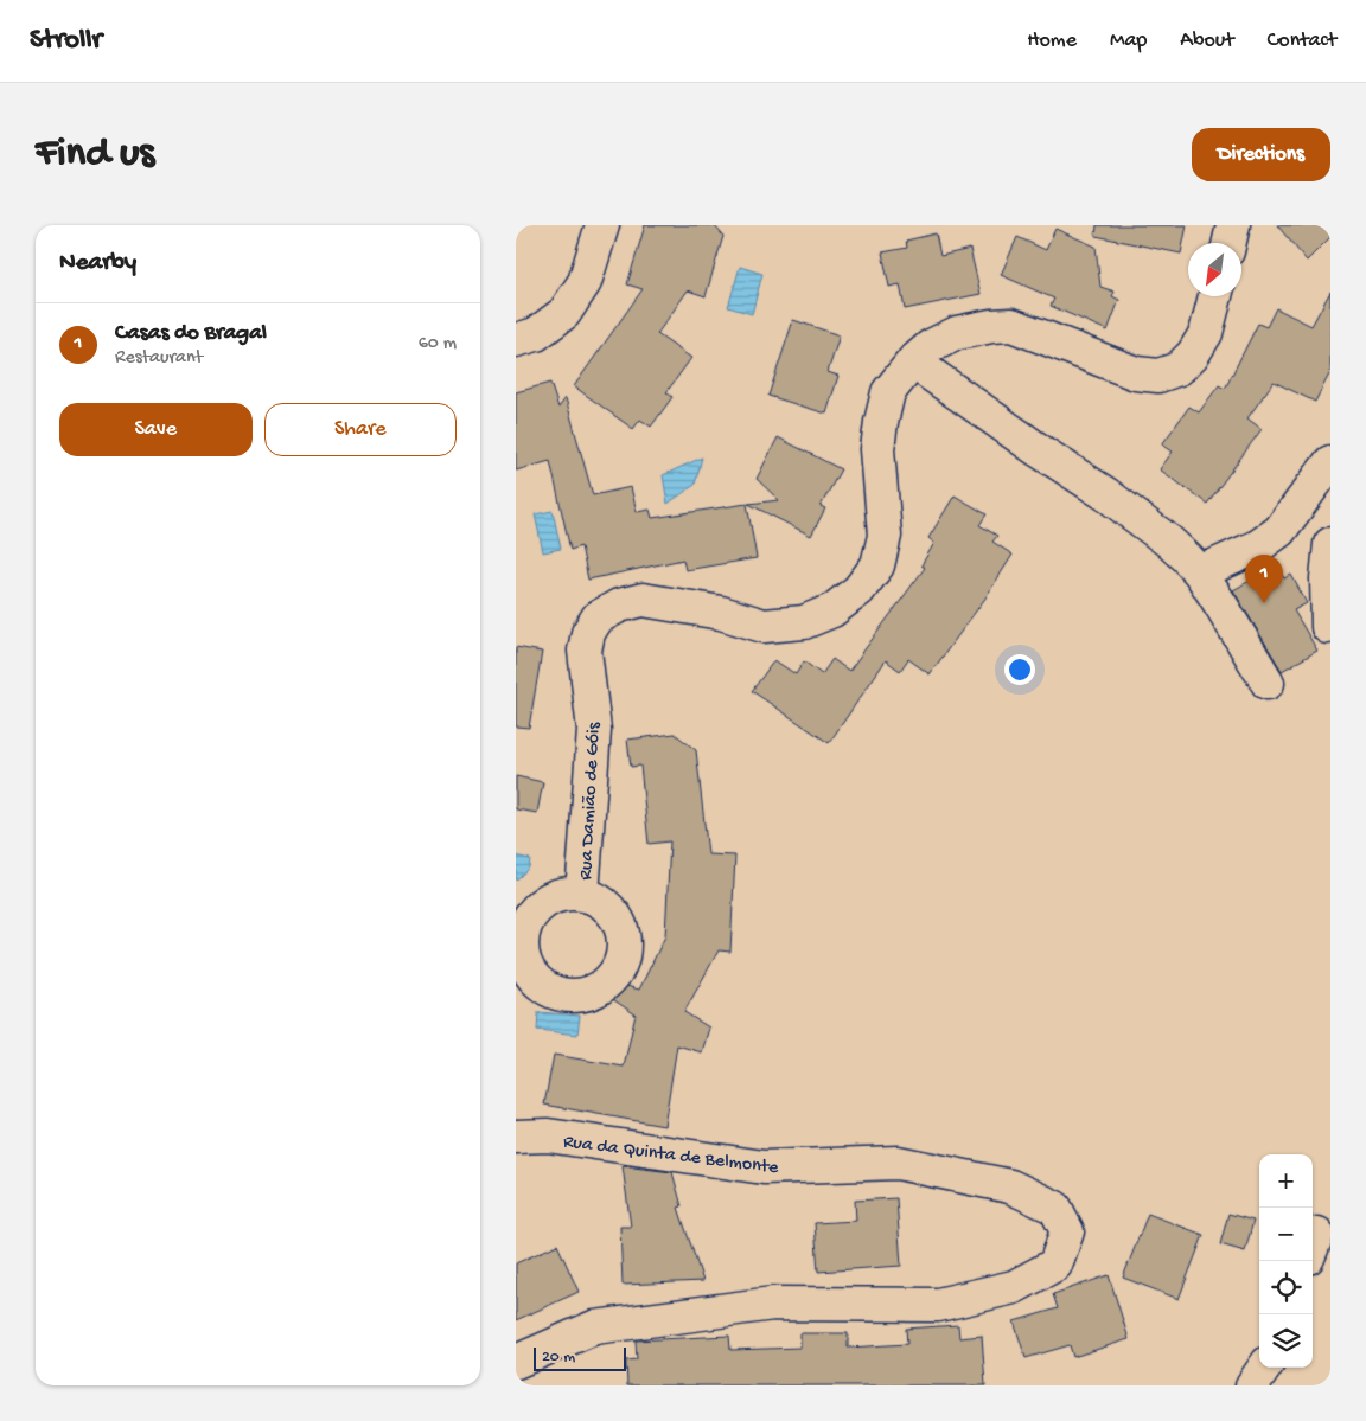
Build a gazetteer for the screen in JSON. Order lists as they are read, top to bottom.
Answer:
{
  "streets": {
    "street": ["Rua Damião de Góis", "Rua da Quinta de Belmonte"]
  },
  "scale_bar": "20 m",
  "north": "bottom left",
  "page": {
    "header": "Strollr",
    "nav": [
      "Home",
      "Map",
      "About",
      "Contact"
    ],
    "buttons": [
      "Directions",
      ["Save", "Share"]
    ],
    "title": "Find us",
    "heading": "Nearby",
    "list": [
      {
        "mark": "1",
        "name": "Casas do Bragal",
        "note": "Restaurant",
        "value": "60 m"
      }
    ],
    "pins": "1",
    "map_buttons": ["+", "−"],
    "scale": "20 m"
  }
}
